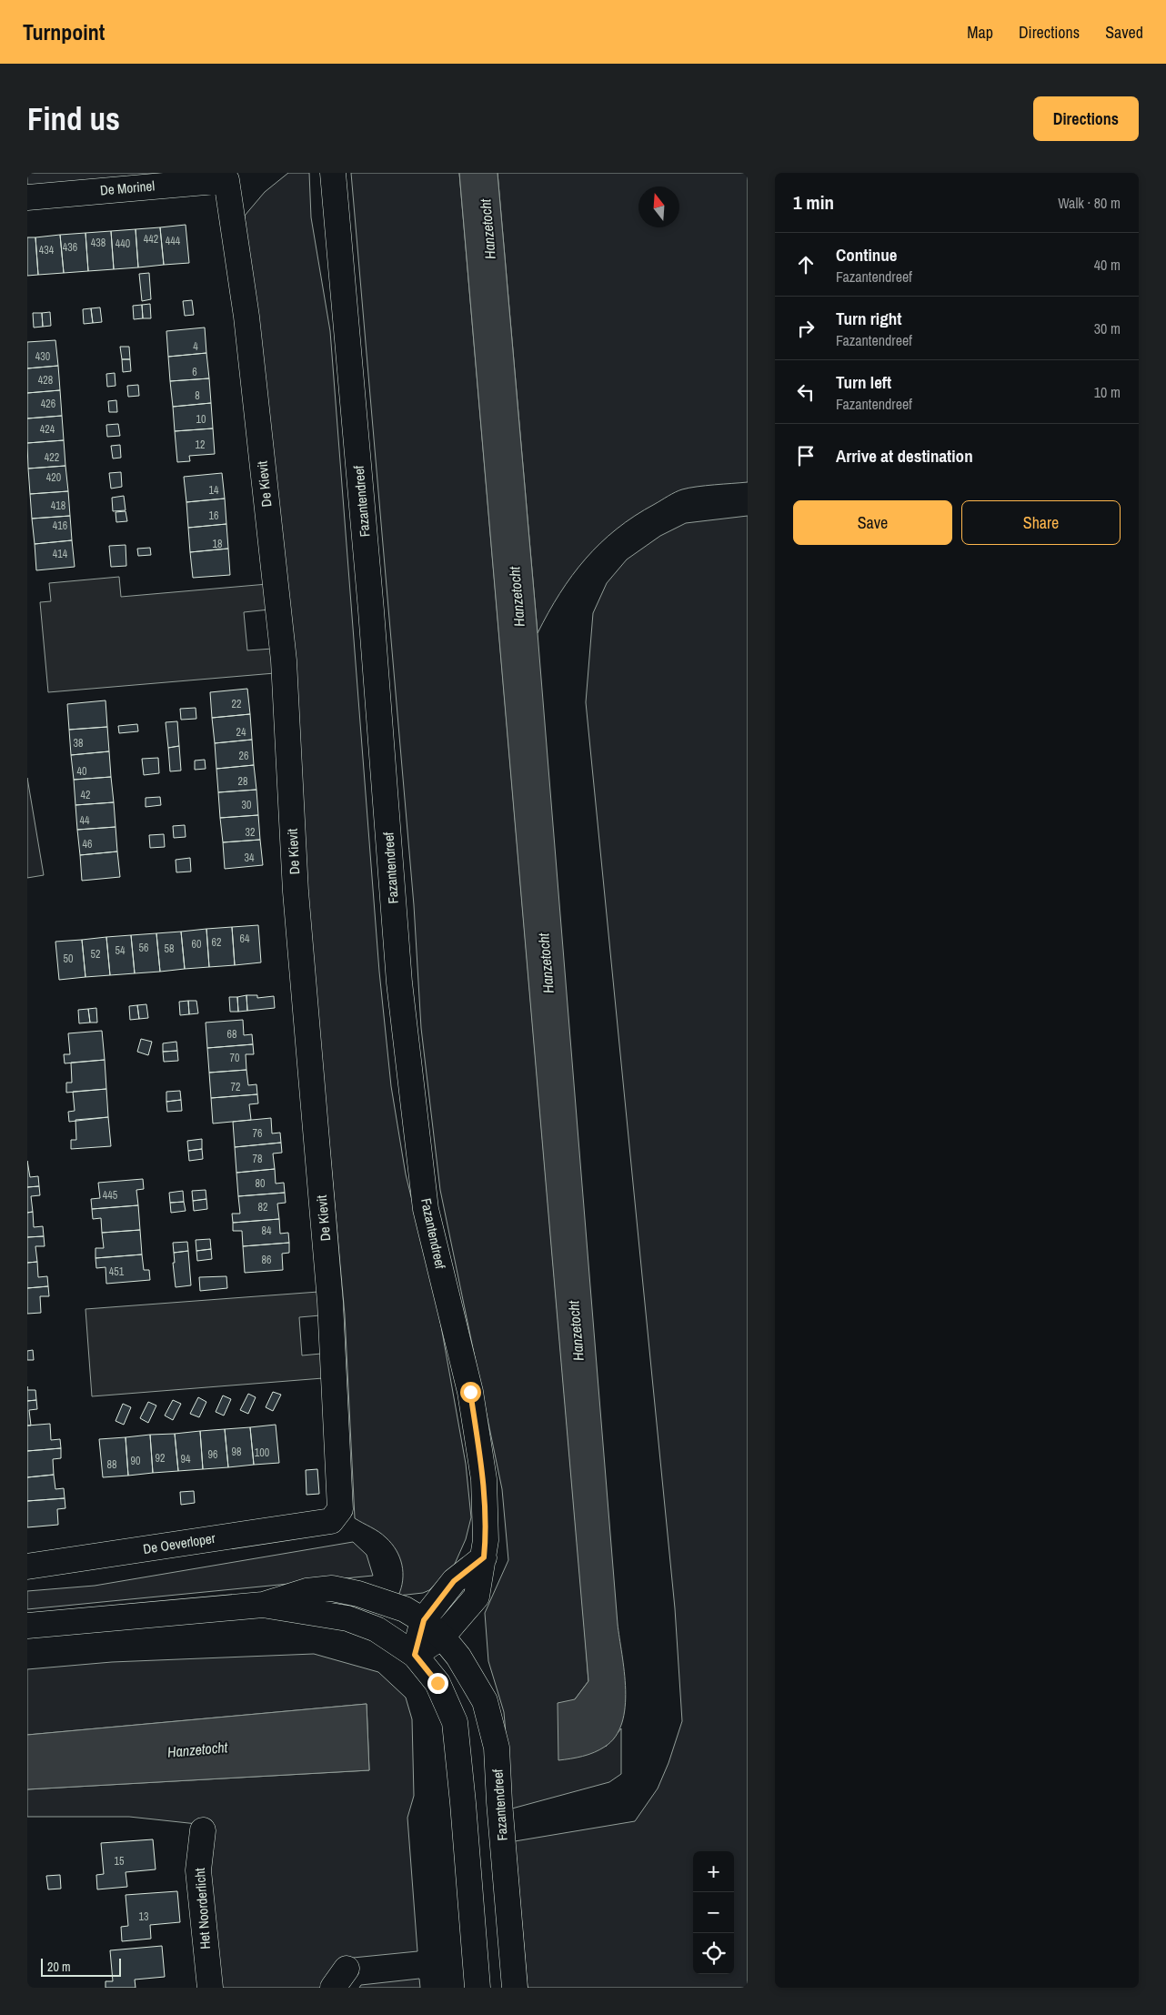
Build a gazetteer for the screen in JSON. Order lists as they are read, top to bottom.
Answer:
{
  "streets": {
    "street": [
      "De Morinel",
      "De Kievit",
      "Fazantendreef",
      "De Oeverloper",
      "Het Noorderlicht"
    ]
  },
  "crossings": [
    ["De Morinel", "De Kievit"],
    ["De Kievit", "De Oeverloper"]
  ],
  "water": ["Hanzetocht"],
  "house_numbers": [
    "442",
    "444",
    "438",
    "440",
    "436",
    "434",
    "4",
    "430",
    "6",
    "428",
    "8",
    "426",
    "10",
    "424",
    "12",
    "422",
    "420",
    "14",
    "418",
    "16",
    "416",
    "18",
    "414",
    "22",
    "24",
    "38",
    "26",
    "40",
    "28",
    "42",
    "30",
    "44",
    "32",
    "46",
    "34",
    "64",
    "62",
    "60",
    "56",
    "58",
    "54",
    "52",
    "50",
    "68",
    "70",
    "72",
    "76",
    "78",
    "80",
    "445",
    "82",
    "84",
    "86",
    "451",
    "98",
    "100",
    "96",
    "92",
    "94",
    "90",
    "88",
    "15",
    "13"
  ],
  "scale_bar": "20 m",
  "north": "top",
  "page": {
    "header": "Turnpoint",
    "nav": ["Map", "Directions", "Saved"],
    "buttons": [
      "Directions",
      ["Save", "Share"]
    ],
    "title": "Find us",
    "heading": ["1 min", "Walk · 80 m"],
    "list": [
      ["Continue", "Fazantendreef", "40 m"],
      ["Turn right", "Fazantendreef", "30 m"],
      ["Turn left", "Fazantendreef", "10 m"],
      "Arrive at destination"
    ],
    "map_buttons": ["+", "−"],
    "scale": "20 m"
  }
}
